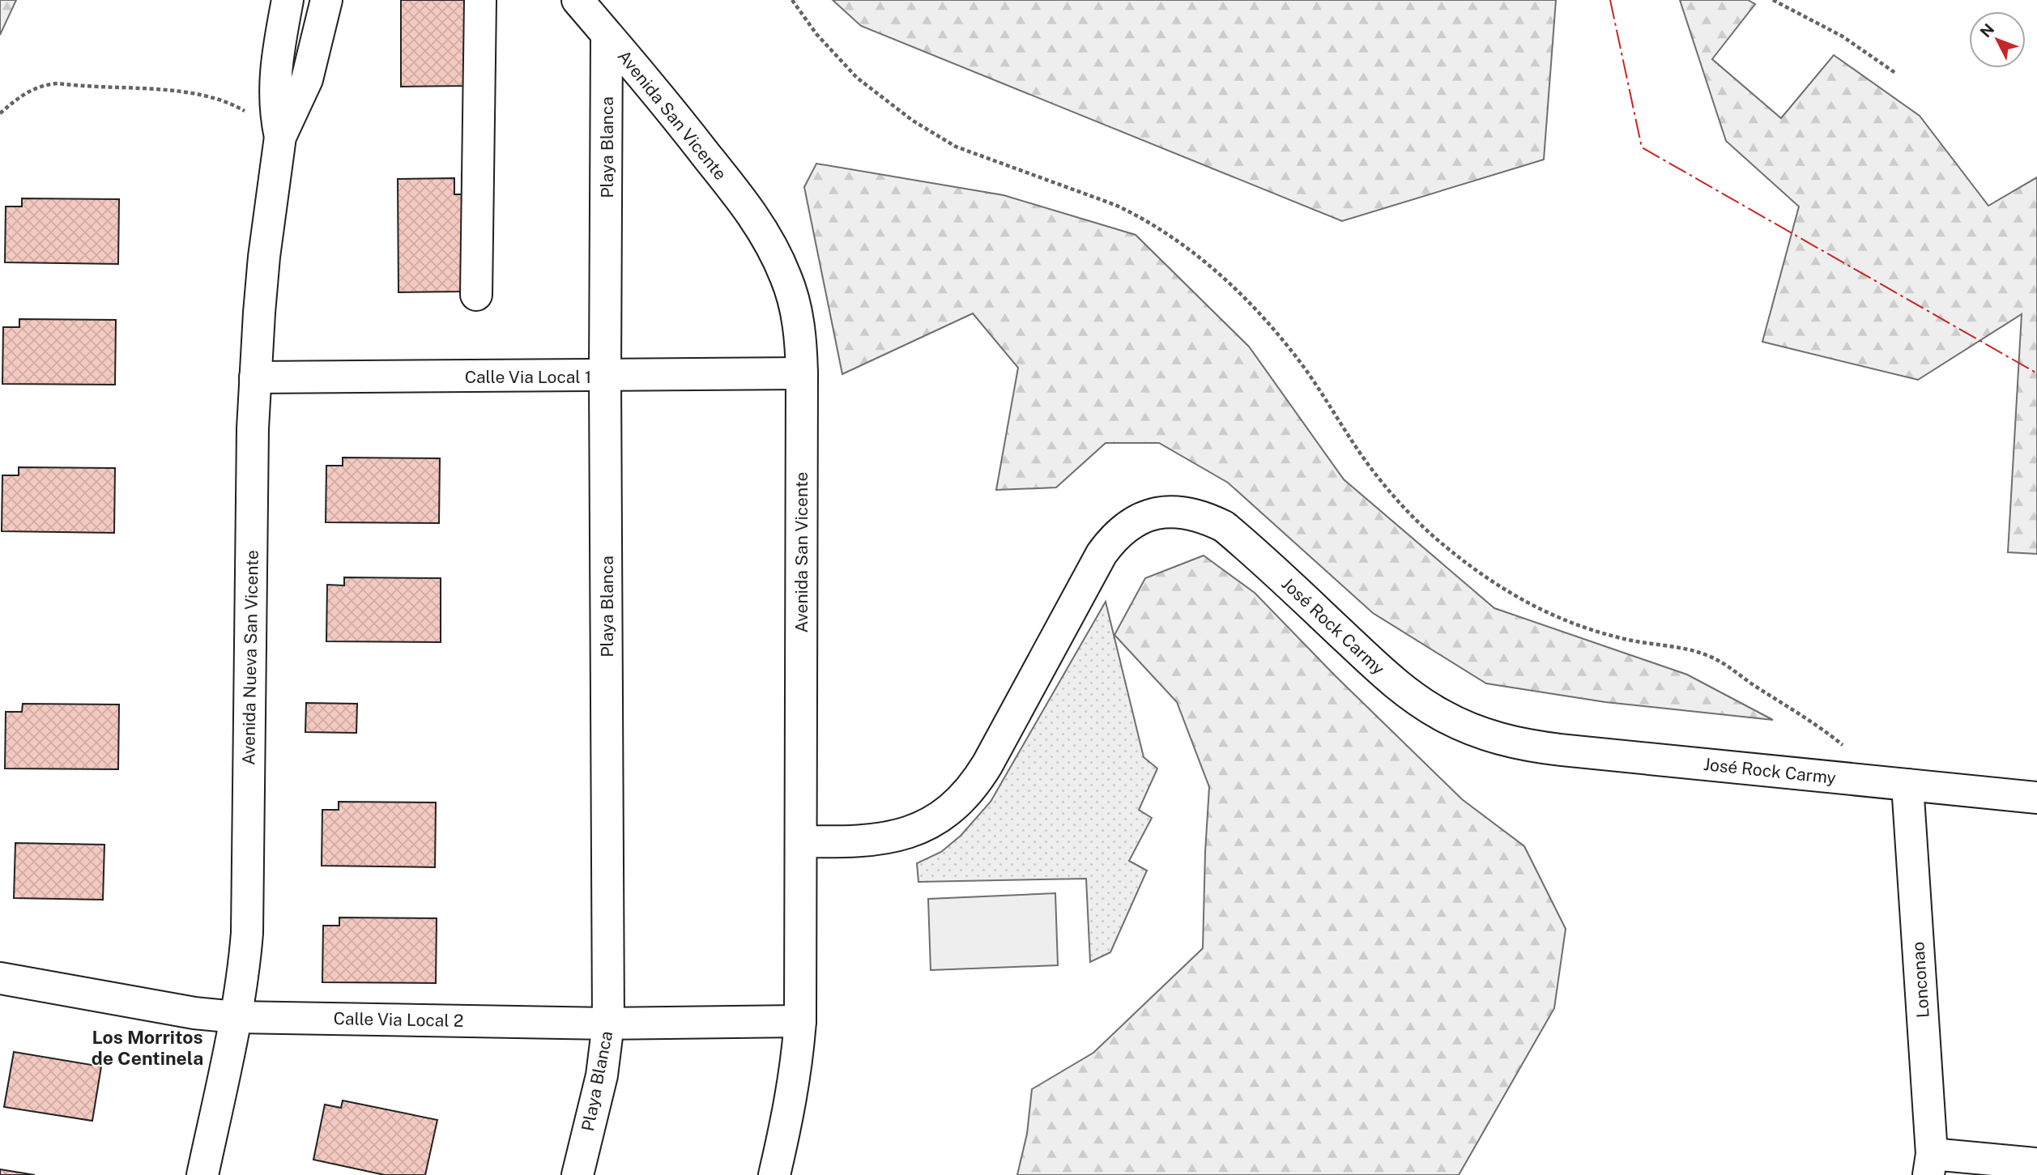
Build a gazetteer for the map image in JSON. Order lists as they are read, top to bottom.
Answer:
{
  "streets": {
    "street": [
      "Avenida San Vicente",
      "Playa Blanca",
      "Calle Via Local 1",
      "José Rock Carmy",
      "Avenida Nueva San Vicente",
      "Lonconao",
      "Calle Via Local 2"
    ]
  },
  "crossings": [
    ["Avenida San Vicente", "Playa Blanca"],
    ["Avenida San Vicente", "Calle Via Local 1"],
    ["Avenida San Vicente", "José Rock Carmy"],
    ["Avenida San Vicente", "Calle Via Local 2"],
    ["Playa Blanca", "Calle Via Local 1"],
    ["Playa Blanca", "Calle Via Local 2"],
    ["Calle Via Local 1", "Avenida Nueva San Vicente"],
    ["José Rock Carmy", "Lonconao"],
    ["Avenida Nueva San Vicente", "Calle Via Local 2"]
  ],
  "districts": ["Los Morritos de Centinela"],
  "north": "top left"
}
